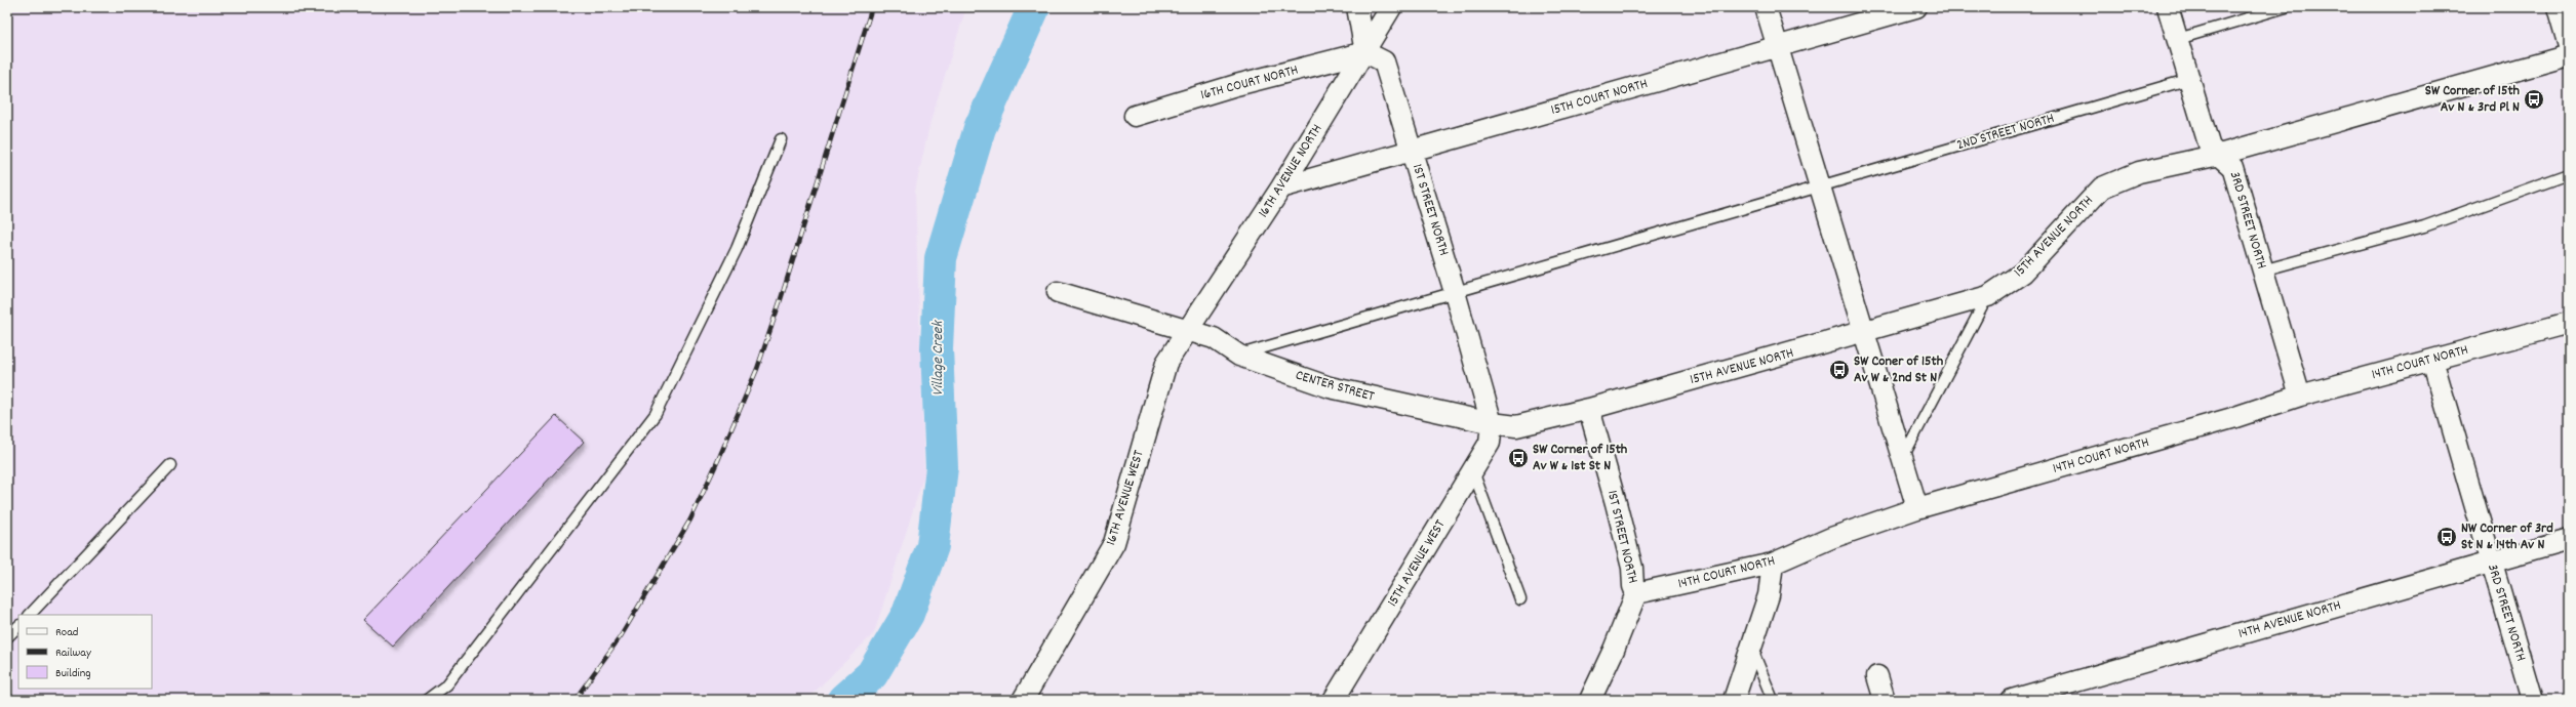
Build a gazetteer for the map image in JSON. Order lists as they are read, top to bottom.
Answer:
{
  "streets": {
    "street": [
      "16TH COURT NORTH",
      "15TH COURT NORTH",
      "16TH AVENUE NORTH",
      "1ST STREET NORTH",
      "3RD STREET NORTH",
      "15TH AVENUE NORTH",
      "14TH COURT NORTH",
      "CENTER STREET",
      "16TH AVENUE WEST",
      "15TH AVENUE WEST",
      "14TH AVENUE NORTH"
    ],
    "lane": ["2ND STREET NORTH"]
  },
  "crossings": [
    ["16TH COURT NORTH", "16TH AVENUE NORTH"],
    ["16TH COURT NORTH", "1ST STREET NORTH"],
    ["15TH COURT NORTH", "16TH AVENUE NORTH"],
    ["15TH COURT NORTH", "1ST STREET NORTH"],
    ["2ND STREET NORTH", "1ST STREET NORTH"],
    ["2ND STREET NORTH", "3RD STREET NORTH"],
    ["2ND STREET NORTH", "CENTER STREET"],
    ["16TH AVENUE NORTH", "1ST STREET NORTH"],
    ["16TH AVENUE NORTH", "CENTER STREET"],
    ["16TH AVENUE NORTH", "16TH AVENUE WEST"],
    ["1ST STREET NORTH", "15TH AVENUE NORTH"],
    ["1ST STREET NORTH", "14TH COURT NORTH"],
    ["1ST STREET NORTH", "CENTER STREET"],
    ["1ST STREET NORTH", "15TH AVENUE WEST"],
    ["3RD STREET NORTH", "15TH AVENUE NORTH"],
    ["3RD STREET NORTH", "14TH COURT NORTH"],
    ["3RD STREET NORTH", "14TH AVENUE NORTH"],
    ["15TH AVENUE NORTH", "CENTER STREET"],
    ["15TH AVENUE NORTH", "15TH AVENUE WEST"],
    ["CENTER STREET", "16TH AVENUE WEST"],
    ["CENTER STREET", "15TH AVENUE WEST"]
  ],
  "water": ["Village Creek"],
  "places": {
    "bus stop": [
      "SW Corner of 15th Av N & 3rd Pl N",
      "SW Coner of 15th Av W & 2nd St N",
      "SW Corner of 15th Av W & 1st St N",
      "NW Corner of 3rd St N & 14th Av N"
    ]
  },
  "legend": ["Road", "Railway", "Building"]
}
